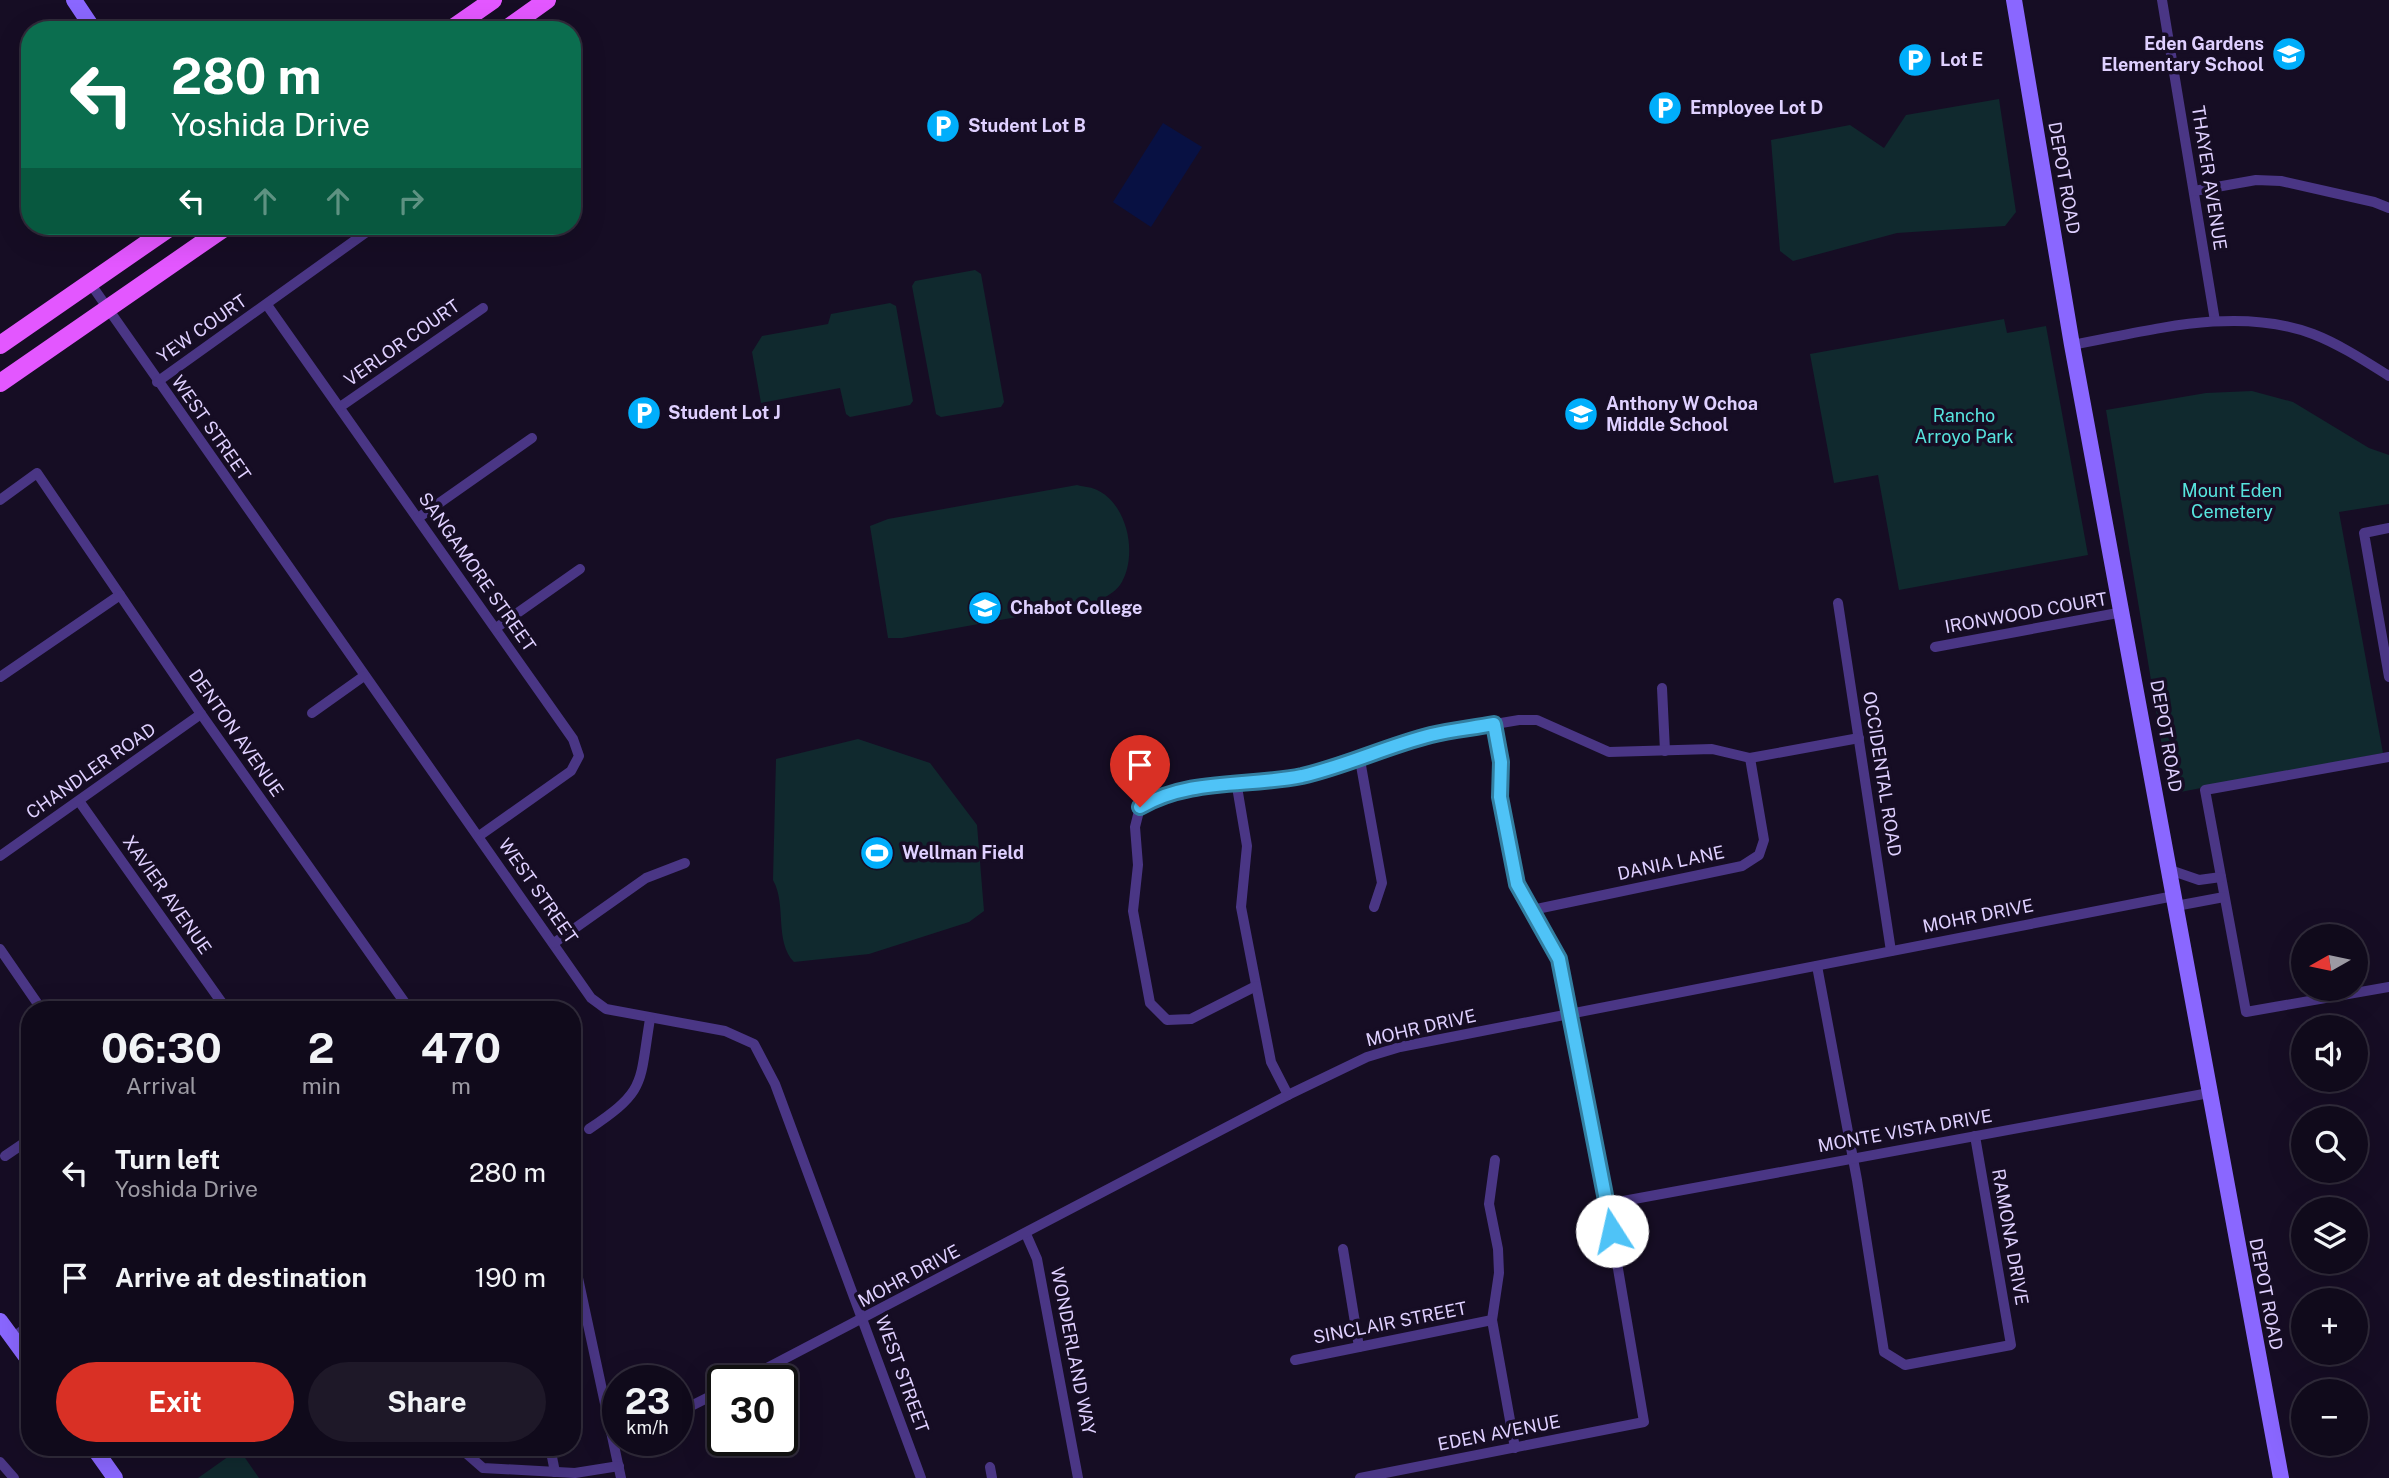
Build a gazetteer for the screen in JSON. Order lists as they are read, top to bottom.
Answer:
{
  "streets": {
    "street": [
      "DEPOT ROAD",
      "THAYER AVENUE",
      "YEW COURT",
      "VERLOR COURT",
      "WEST STREET",
      "SANGAMORE STREET",
      "IRONWOOD COURT",
      "DENTON AVENUE",
      "CHANDLER ROAD",
      "OCCIDENTAL ROAD",
      "DANIA LANE",
      "XAVIER AVENUE",
      "MOHR DRIVE",
      "MONTE VISTA DRIVE",
      "RAMONA DRIVE",
      "SINCLAIR STREET",
      "WONDERLAND WAY",
      "EDEN AVENUE"
    ]
  },
  "crossings": [
    ["DEPOT ROAD", "IRONWOOD COURT"],
    ["DEPOT ROAD", "MOHR DRIVE"],
    ["DEPOT ROAD", "MONTE VISTA DRIVE"],
    ["YEW COURT", "WEST STREET"],
    ["YEW COURT", "SANGAMORE STREET"],
    ["VERLOR COURT", "SANGAMORE STREET"],
    ["WEST STREET", "SANGAMORE STREET"],
    ["WEST STREET", "MOHR DRIVE"],
    ["DENTON AVENUE", "CHANDLER ROAD"],
    ["CHANDLER ROAD", "XAVIER AVENUE"],
    ["OCCIDENTAL ROAD", "MOHR DRIVE"],
    ["MOHR DRIVE", "WONDERLAND WAY"],
    ["MONTE VISTA DRIVE", "RAMONA DRIVE"],
    ["MONTE VISTA DRIVE", "EDEN AVENUE"]
  ],
  "parks": ["Rancho Arroyo Park", "Mount Eden Cemetery"],
  "places": {
    "school or university": ["Eden Gardens Elementary School", "Anthony W Ochoa Middle School", "Chabot College"],
    "parking": [
      "Lot E",
      "Employee Lot D",
      "Student Lot B",
      "Student Lot J"
    ],
    "sports": ["Wellman Field"]
  },
  "north": "left",
  "page": {
    "turn": ["280 m", "Yoshida Drive"],
    "map_buttons": ["+", "−"],
    "eta": [
      "06:30",
      "Arrival",
      "2",
      "min",
      "470",
      "m"
    ],
    "list": [
      {
        "name": "Turn left",
        "note": "Yoshida Drive",
        "value": "280 m"
      },
      {
        "name": "Arrive at destination",
        "value": "190 m"
      }
    ],
    "buttons": ["Exit", "Share"],
    "speed": "23 km/h",
    "limit": "30"
  }
}
